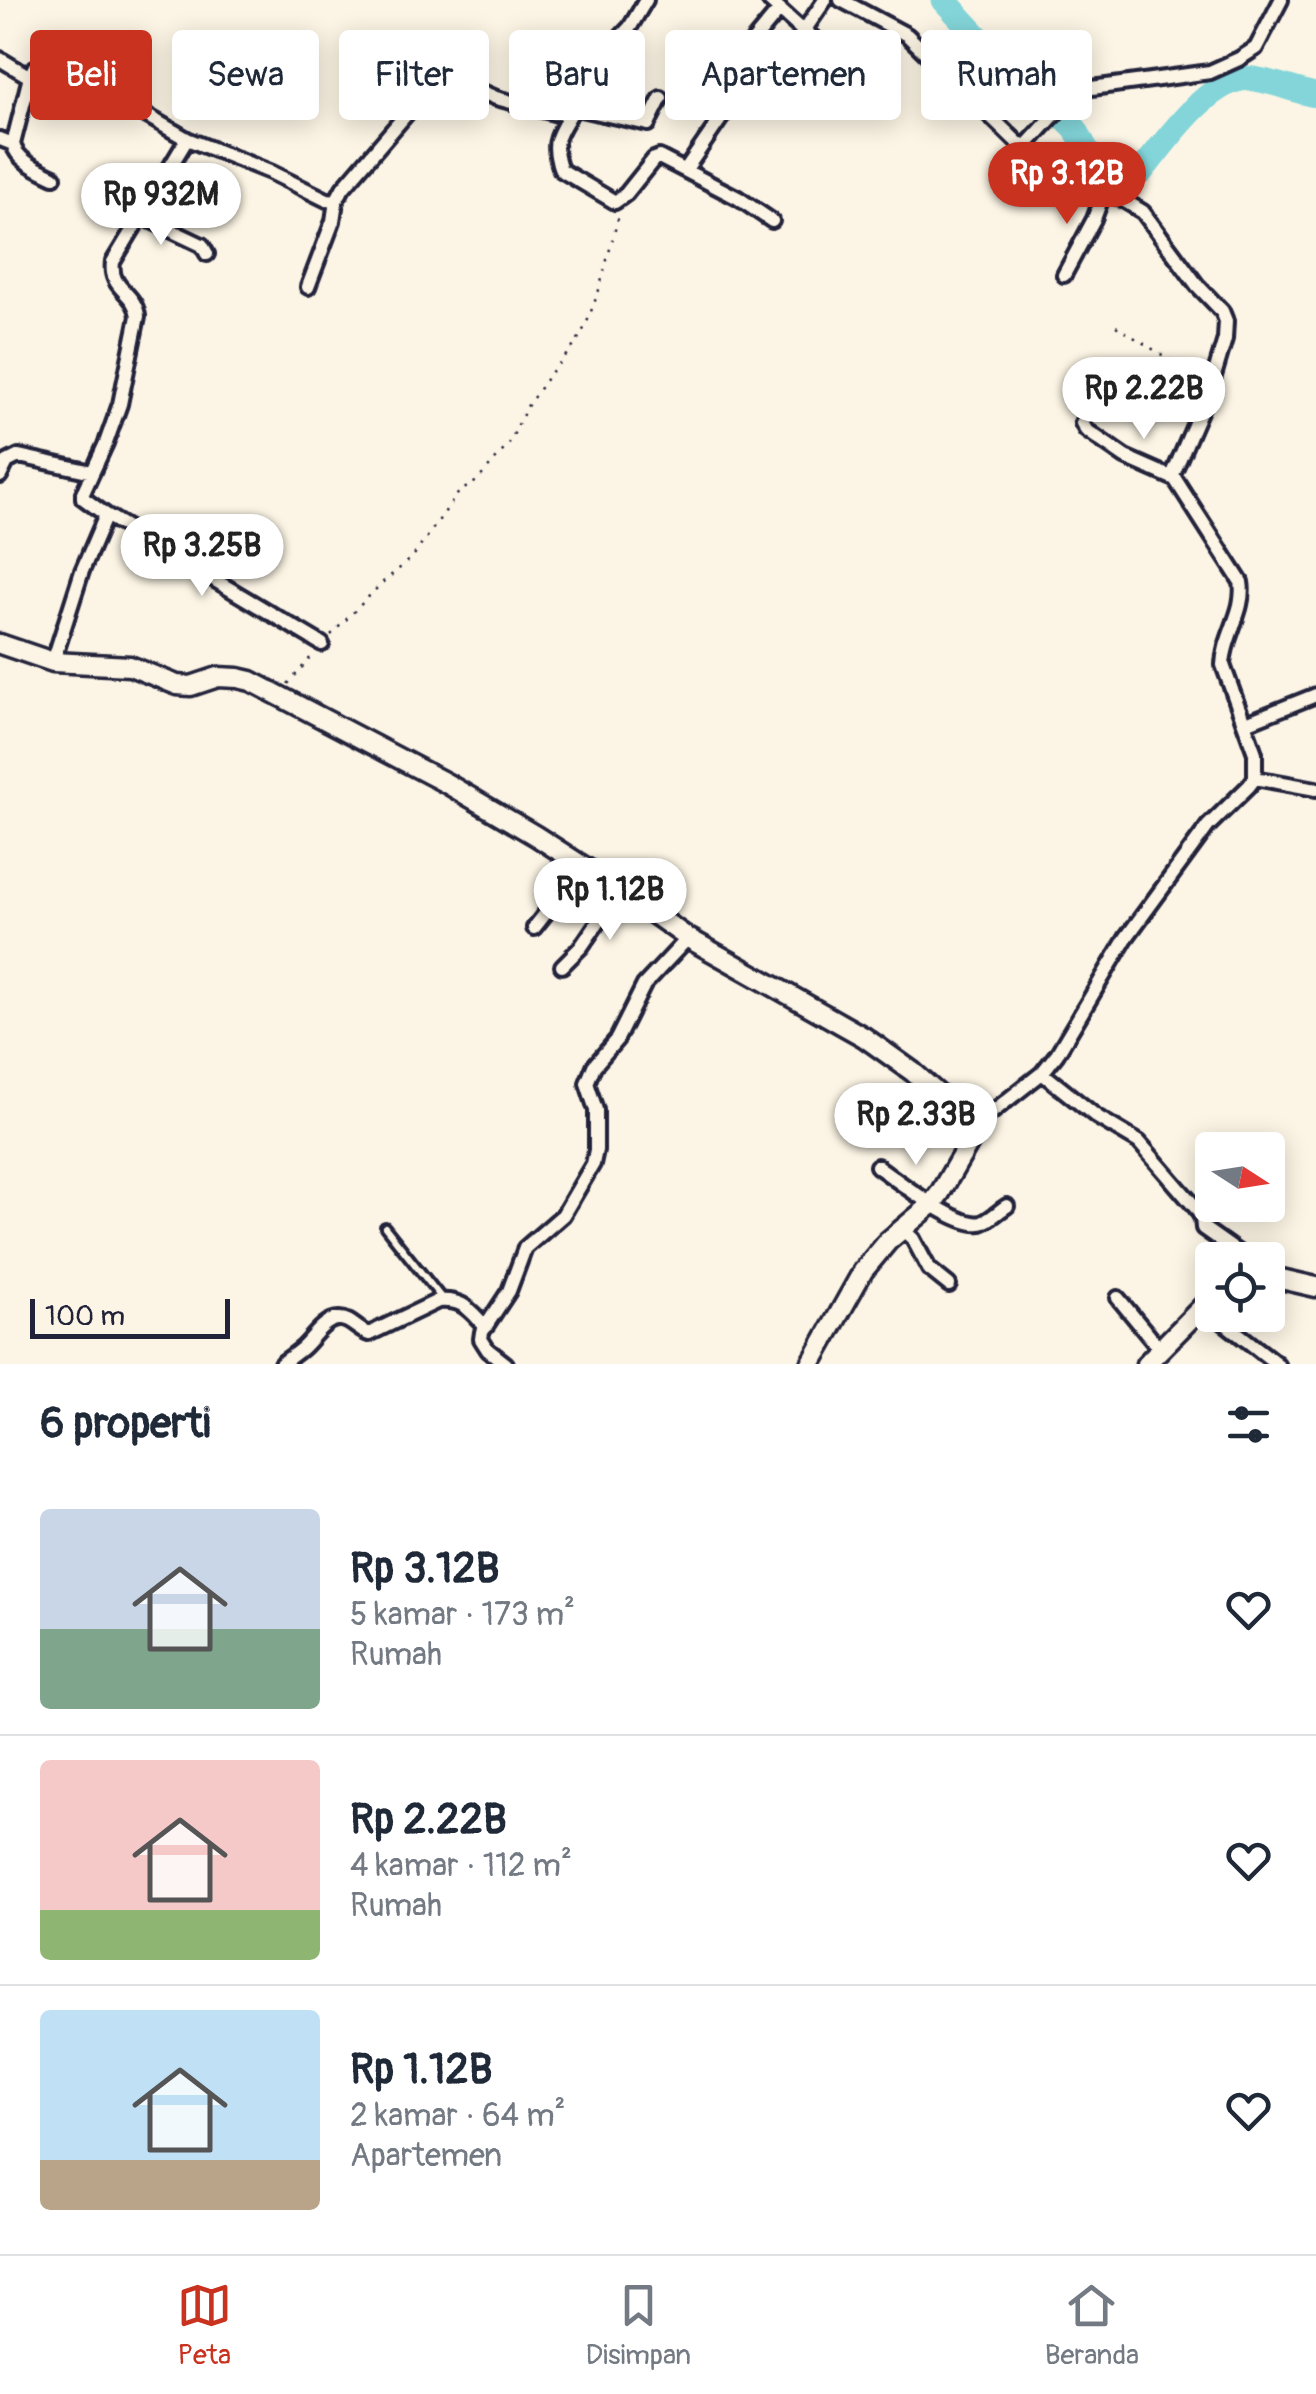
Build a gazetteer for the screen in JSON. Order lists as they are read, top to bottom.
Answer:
{
  "scale_bar": "100 m",
  "north": "right",
  "page": {
    "chip": [
      "Beli",
      "Sewa",
      "Filter",
      "Baru",
      "Apartemen",
      "Rumah"
    ],
    "price": [
      "Rp 3.12B",
      "Rp 932M",
      "Rp 2.22B",
      "Rp 3.25B",
      "Rp 1.12B",
      "Rp 2.33B"
    ],
    "scale": "100 m",
    "heading": "6 properti",
    "list": [
      {
        "name": "Rp 3.12B",
        "note": "5 kamar · 173 m² · Rumah"
      },
      {
        "name": "Rp 2.22B",
        "note": "4 kamar · 112 m² · Rumah"
      },
      {
        "name": "Rp 1.12B",
        "note": "2 kamar · 64 m² · Apartemen"
      }
    ],
    "tabs": ["Peta", "Disimpan", "Beranda"]
  }
}
